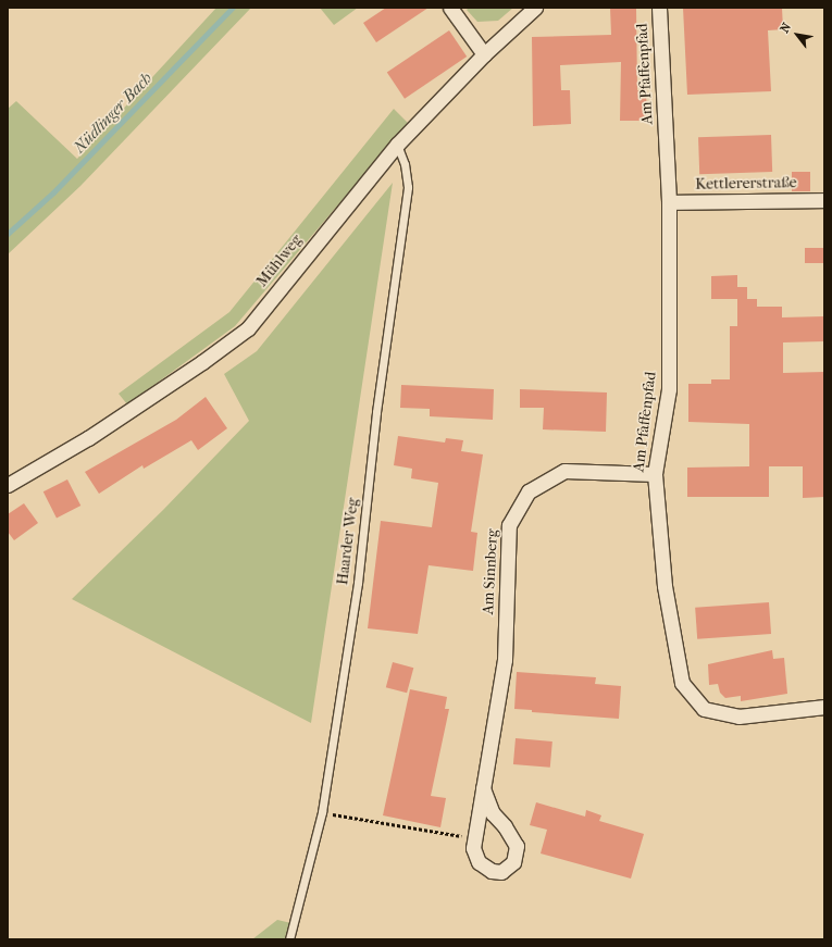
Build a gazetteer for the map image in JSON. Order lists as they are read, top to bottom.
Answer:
{
  "streets": {
    "street": [
      "Am Pfaffenpfad",
      "Kettlererstraße",
      "Mühlweg",
      "Am Sinnberg"
    ],
    "lane": ["Haarder Weg"]
  },
  "crossings": [
    ["Am Pfaffenpfad", "Kettlererstraße"],
    ["Am Pfaffenpfad", "Am Sinnberg"],
    ["Mühlweg", "Haarder Weg"]
  ],
  "water": ["Nüdlinger Bach"],
  "north": "top left"
}
